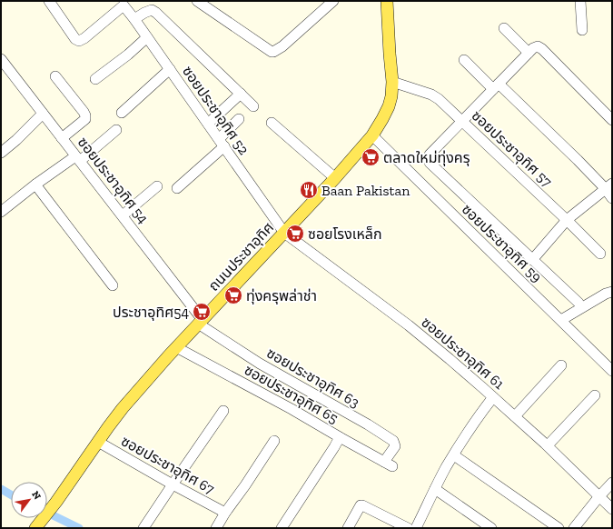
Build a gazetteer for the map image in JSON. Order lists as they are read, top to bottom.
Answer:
{
  "streets": {
    "main road": ["ถนนประชาอุทิศ"],
    "street": [
      "ซอยประชาอุทิศ 52",
      "ซอยประชาอุทิศ 57",
      "ซอยประชาอุทิศ 54",
      "ซอยประชาอุทิศ 59",
      "ซอยประชาอุทิศ 61",
      "ซอยประชาอุทิศ 63",
      "ซอยประชาอุทิศ 65",
      "ซอยประชาอุทิศ 67"
    ]
  },
  "crossings": [
    ["ซอยประชาอุทิศ 52", "ถนนประชาอุทิศ"],
    ["ซอยประชาอุทิศ 52", "ซอยประชาอุทิศ 61"],
    ["ซอยประชาอุทิศ 57", "ถนนประชาอุทิศ"],
    ["ซอยประชาอุทิศ 54", "ถนนประชาอุทิศ"],
    ["ซอยประชาอุทิศ 54", "ซอยประชาอุทิศ 63"],
    ["ซอยประชาอุทิศ 59", "ถนนประชาอุทิศ"],
    ["ถนนประชาอุทิศ", "ซอยประชาอุทิศ 61"],
    ["ถนนประชาอุทิศ", "ซอยประชาอุทิศ 63"],
    ["ถนนประชาอุทิศ", "ซอยประชาอุทิศ 65"],
    ["ถนนประชาอุทิศ", "ซอยประชาอุทิศ 67"],
    ["ซอยประชาอุทิศ 63", "ซอยประชาอุทิศ 65"]
  ],
  "places": {
    "supermarket": [
      "ตลาดใหม่ทุ่งครุ",
      "ซอยโรงเหล็ก",
      "ทุ่งครุพล่าช่า",
      "ประชาอุทิศ54"
    ],
    "restaurant": ["Baan Pakistan"]
  },
  "north": "top right"
}
